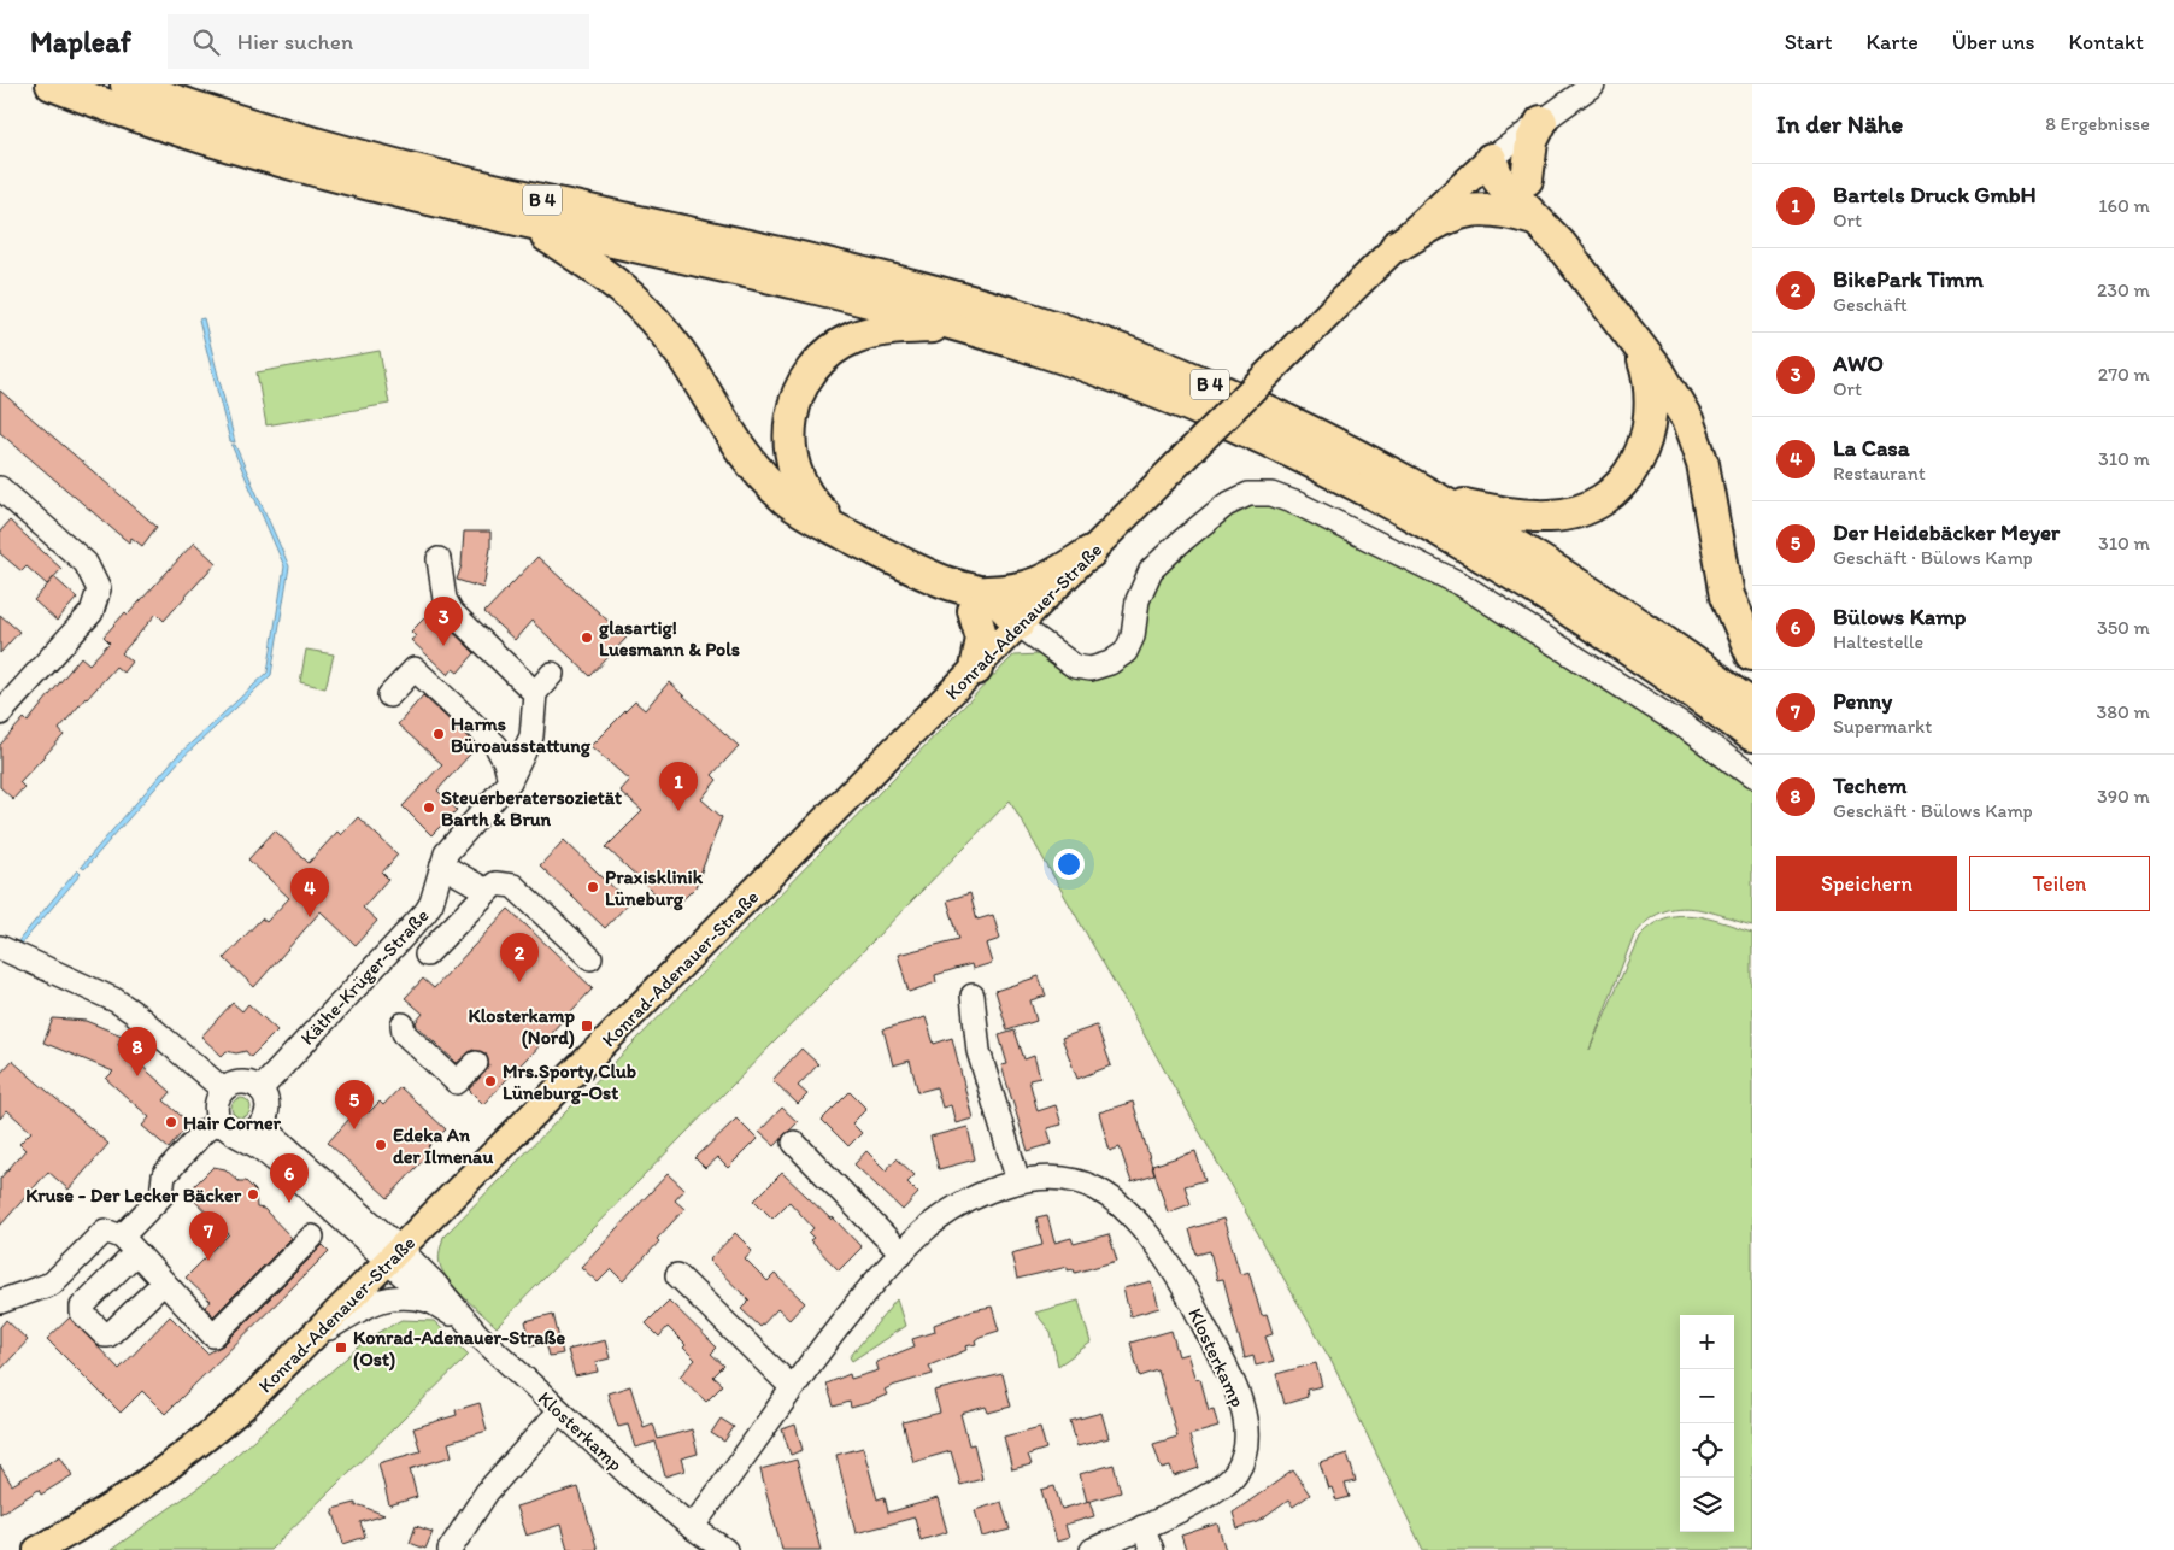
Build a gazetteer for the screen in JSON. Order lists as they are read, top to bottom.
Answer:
{
  "streets": {
    "highway": ["B 4"],
    "main road": ["Konrad-Adenauer-Straße"],
    "street": ["Käthe-Krüger-Straße", "Klosterkamp"]
  },
  "crossings": [
    ["Konrad-Adenauer-Straße", "Klosterkamp"]
  ],
  "places": {
    "other": [
      "glasartig! Luesmann & Pols",
      "Harms Büroausstattung",
      "Steuerberatersozietät Barth & Brun",
      "Praxisklinik Lüneburg",
      "Mrs.Sporty Club Lüneburg-Ost",
      "Hair Corner",
      "Edeka An der Ilmenau",
      "Kruse - Der Lecker Bäcker"
    ],
    "transit": ["Klosterkamp (Nord)", "Konrad-Adenauer-Straße (Ost)"]
  },
  "page": {
    "header": "Mapleaf",
    "search": "Hier suchen",
    "nav": [
      "Start",
      "Karte",
      "Über uns",
      "Kontakt"
    ],
    "heading": ["In der Nähe", "8 Ergebnisse"],
    "list": [
      {
        "mark": "1",
        "name": "Bartels Druck GmbH",
        "note": "Ort",
        "value": "160 m"
      },
      {
        "mark": "2",
        "name": "BikePark Timm",
        "note": "Geschäft",
        "value": "230 m"
      },
      {
        "mark": "3",
        "name": "AWO",
        "note": "Ort",
        "value": "270 m"
      },
      {
        "mark": "4",
        "name": "La Casa",
        "note": "Restaurant",
        "value": "310 m"
      },
      {
        "mark": "5",
        "name": "Der Heidebäcker Meyer",
        "note": "Geschäft · Bülows Kamp",
        "value": "310 m"
      },
      {
        "mark": "6",
        "name": "Bülows Kamp",
        "note": "Haltestelle",
        "value": "350 m"
      },
      {
        "mark": "7",
        "name": "Penny",
        "note": "Supermarkt",
        "value": "380 m"
      },
      {
        "mark": "8",
        "name": "Techem",
        "note": "Geschäft · Bülows Kamp",
        "value": "390 m"
      }
    ],
    "pins": [
      "3",
      "1",
      "4",
      "2",
      "8",
      "5",
      "6",
      "7"
    ],
    "buttons": ["Speichern", "Teilen"],
    "map_buttons": ["+", "−"]
  }
}
